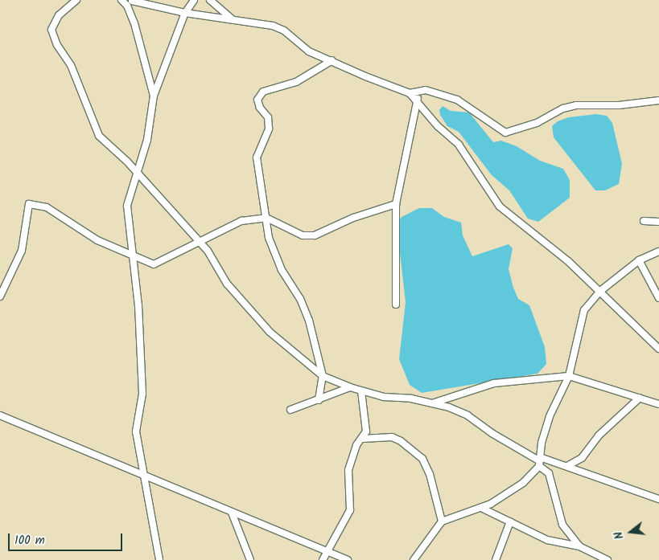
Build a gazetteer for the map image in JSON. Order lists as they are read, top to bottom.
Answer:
{
  "scale_bar": "100 m",
  "north": "left"
}
